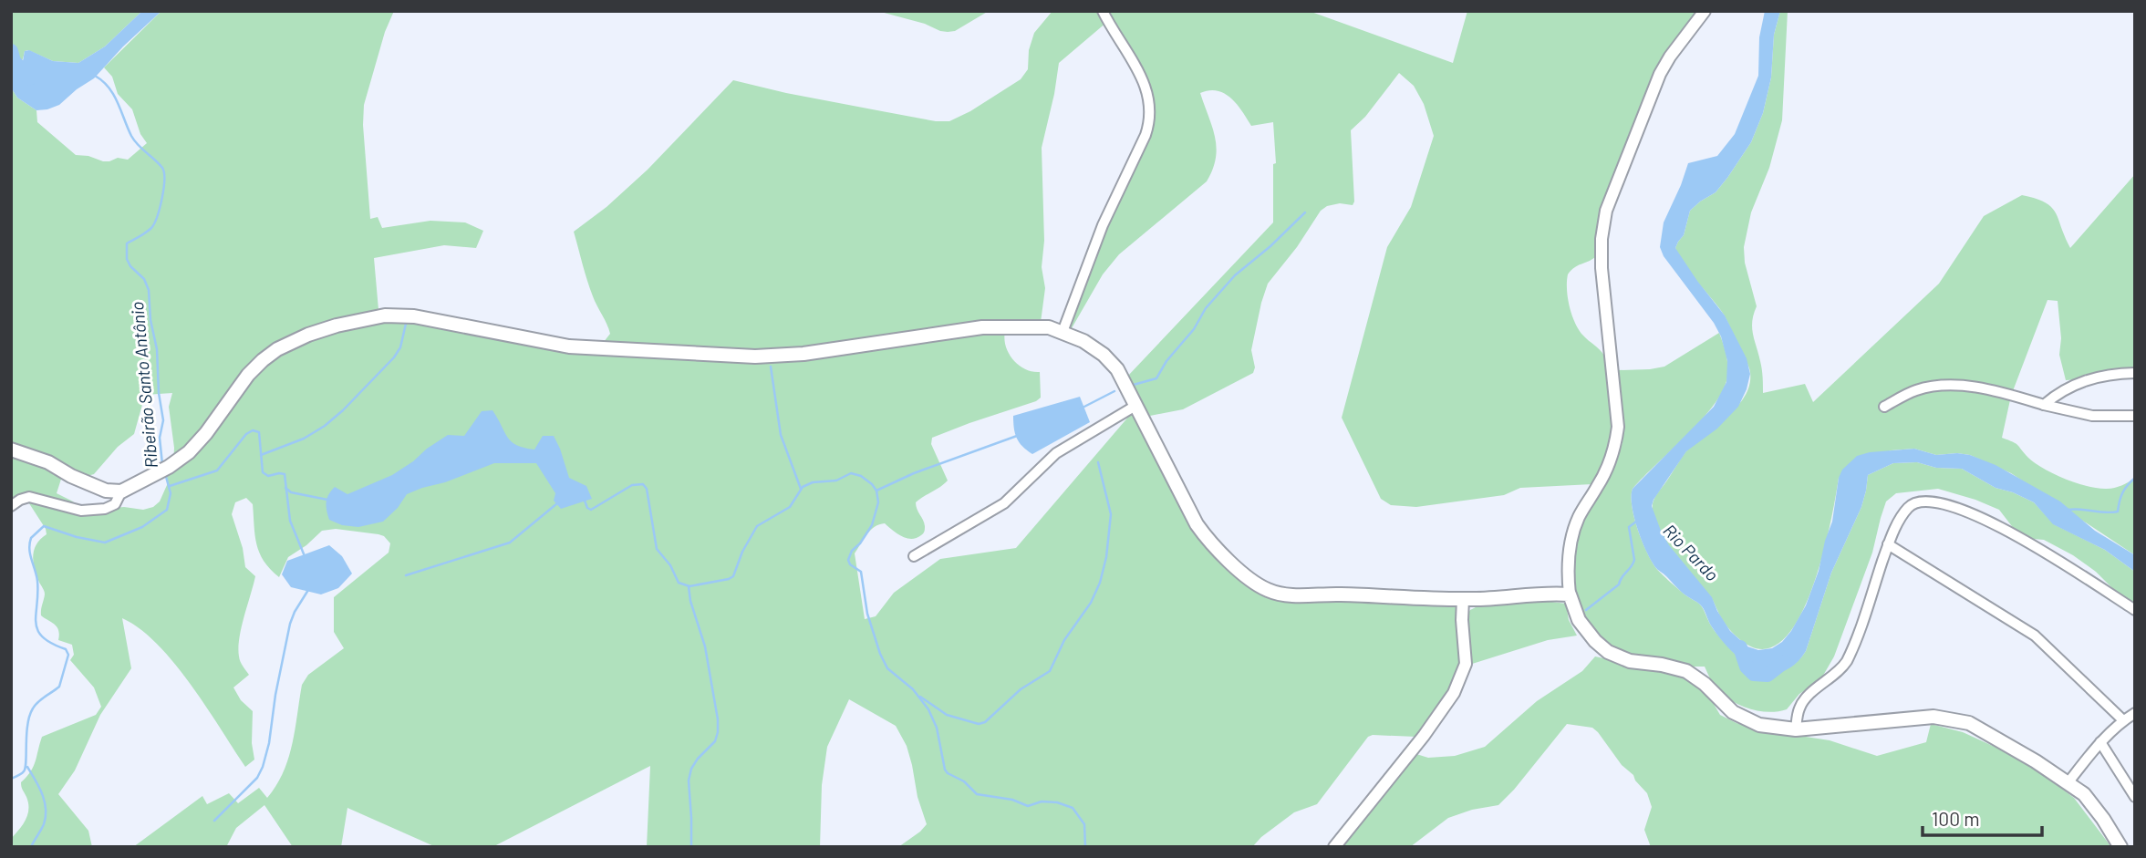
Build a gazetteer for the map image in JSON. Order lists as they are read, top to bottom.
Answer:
{
  "water": ["Ribeirão Santo Antônio", "Rio Pardo"],
  "scale_bar": "100 m"
}
